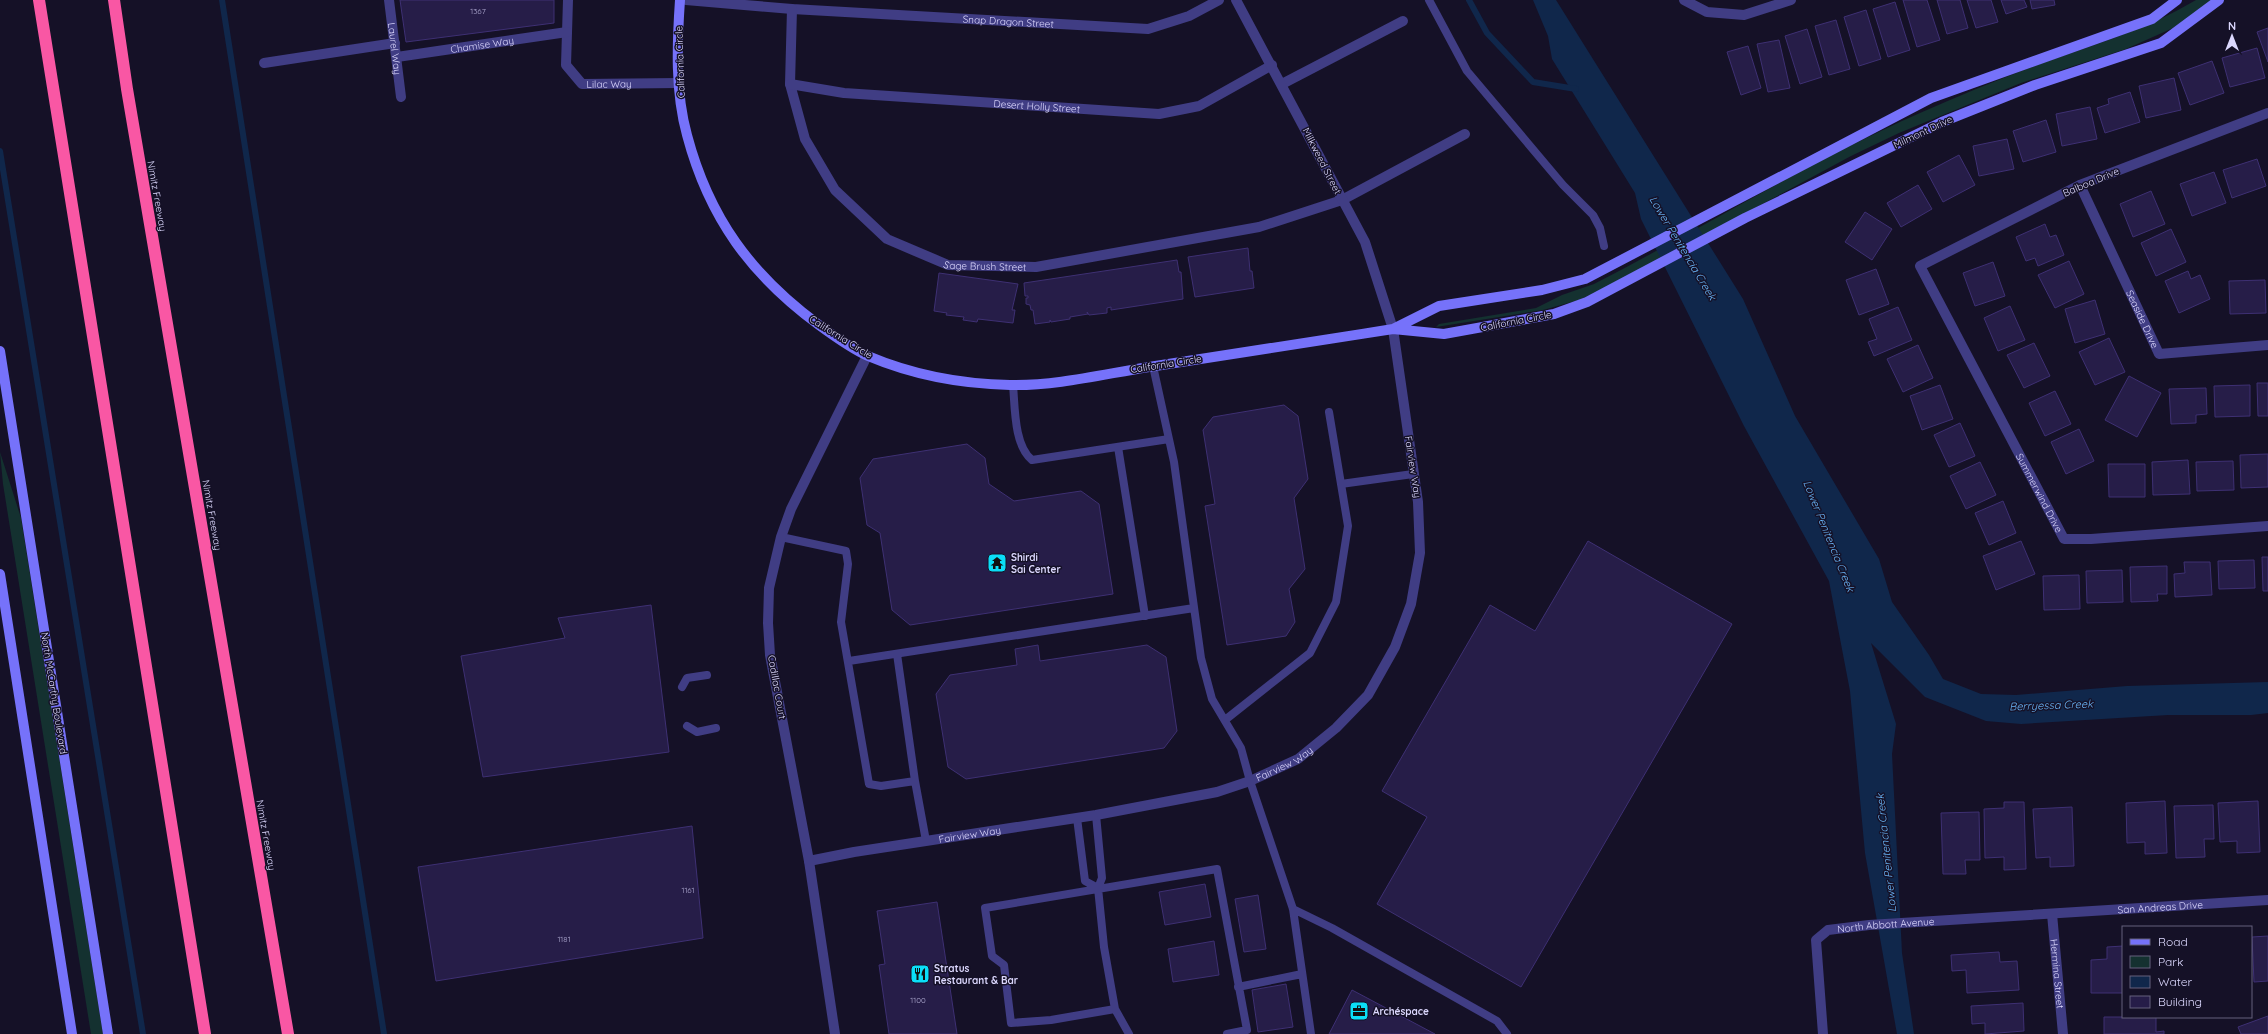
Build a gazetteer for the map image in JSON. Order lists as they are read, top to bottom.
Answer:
{
  "streets": {
    "highway": ["Nimitz Freeway"],
    "street": [
      "Snap Dragon Street",
      "Chamise Way",
      "Laurel Way",
      "California Circle",
      "Lilac Way",
      "Desert Holly Street",
      "Milmont Drive",
      "Milkweed Street",
      "Balboa Drive",
      "Sage Brush Street",
      "Seaside Drive",
      "Fairview Way",
      "Summerwind Drive",
      "Cadillac Court",
      "North McCarthy Boulevard",
      "San Andreas Drive",
      "North Abbott Avenue",
      "Hermina Street"
    ]
  },
  "crossings": [
    ["Snap Dragon Street", "Sage Brush Street"],
    ["Chamise Way", "Laurel Way"],
    ["Chamise Way", "Lilac Way"],
    ["California Circle", "Lilac Way"],
    ["California Circle", "Milmont Drive"],
    ["California Circle", "Milkweed Street"],
    ["California Circle", "Fairview Way"],
    ["California Circle", "Cadillac Court"],
    ["Desert Holly Street", "Milkweed Street"],
    ["Desert Holly Street", "Sage Brush Street"],
    ["Milkweed Street", "Sage Brush Street"],
    ["Milkweed Street", "Fairview Way"],
    ["Balboa Drive", "Seaside Drive"],
    ["Balboa Drive", "Summerwind Drive"],
    ["Fairview Way", "Cadillac Court"],
    ["San Andreas Drive", "North Abbott Avenue"],
    ["San Andreas Drive", "Hermina Street"],
    ["North Abbott Avenue", "Hermina Street"]
  ],
  "water": ["Lower Penitencia Creek", "Berryessa Creek"],
  "places": {
    "temple": ["Shirdi Sai Center"],
    "restaurant": ["Stratus Restaurant & Bar"],
    "office": ["Archéspace"]
  },
  "house_numbers": [
    "1367",
    "1161",
    "1181",
    "1100"
  ],
  "legend": [
    "Road",
    "Park",
    "Water",
    "Building"
  ],
  "north": "top"
}
